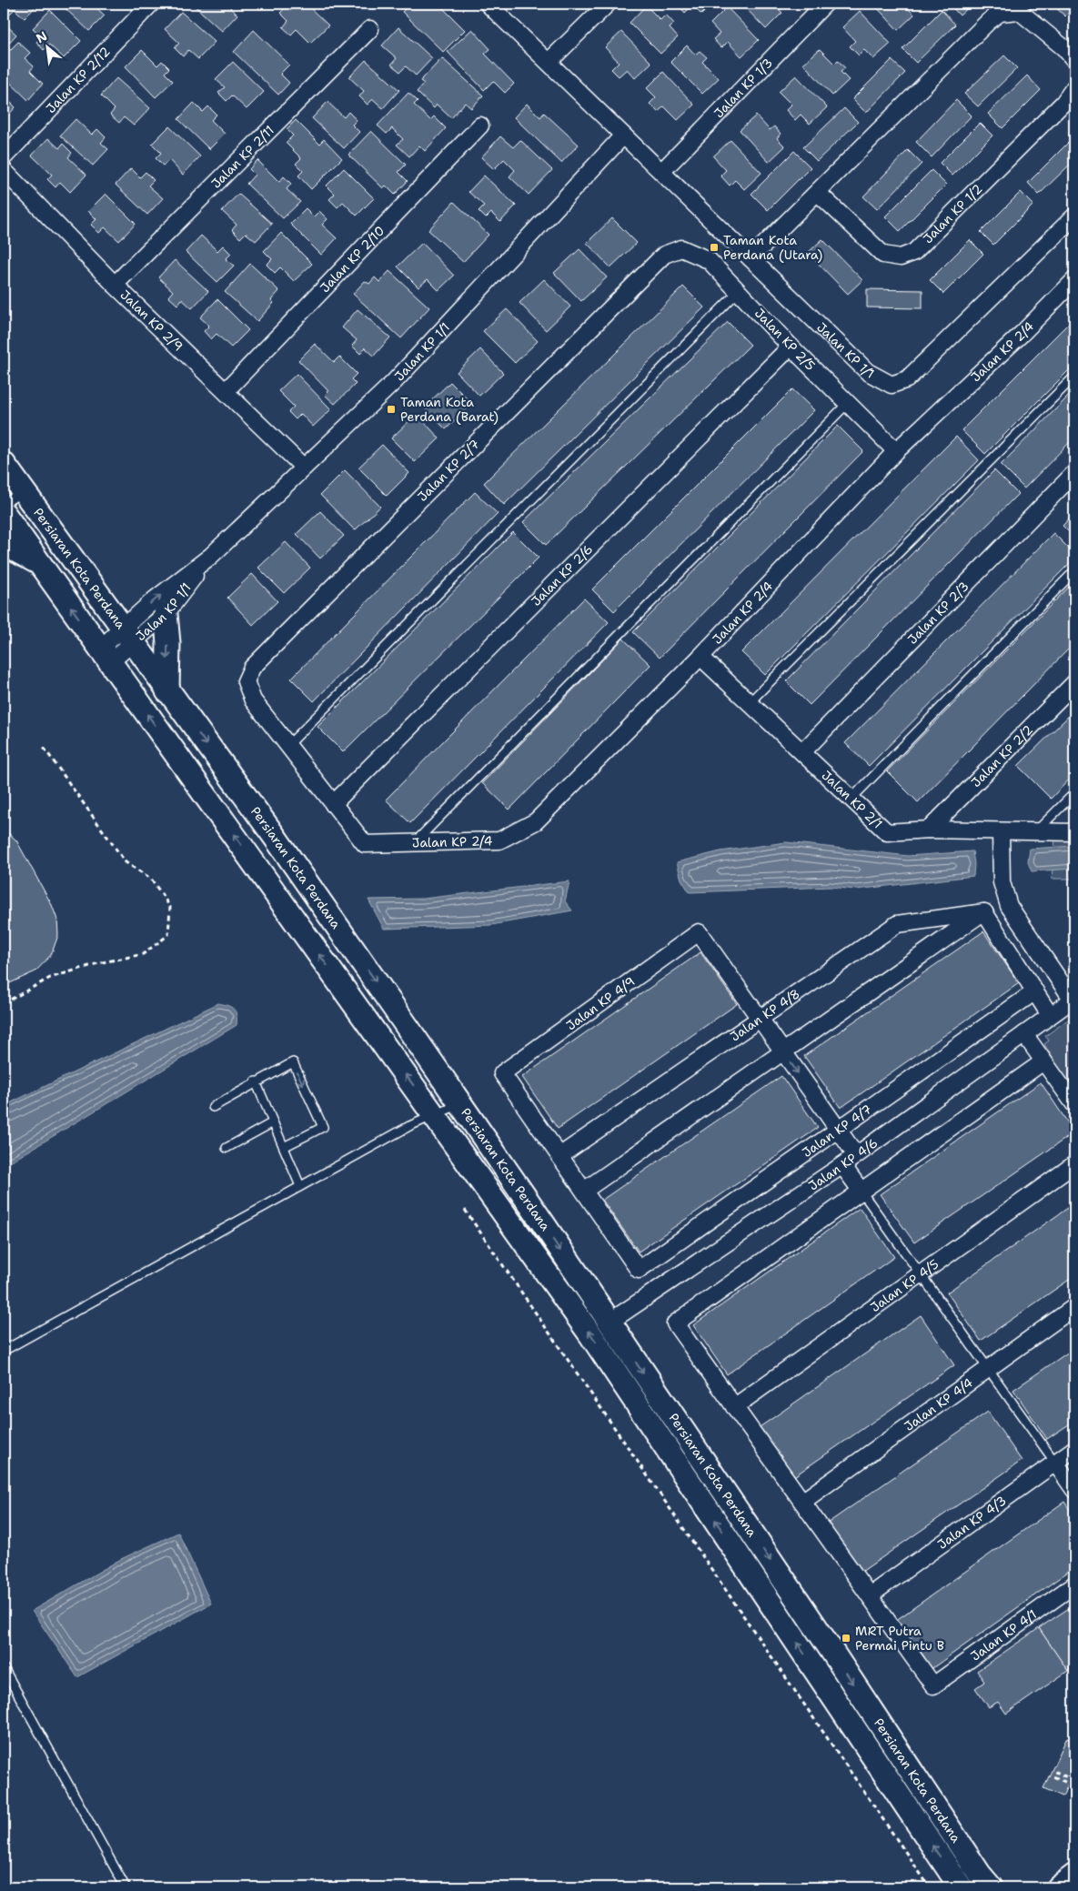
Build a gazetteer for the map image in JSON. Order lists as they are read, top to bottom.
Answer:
{
  "streets": {
    "street": [
      "Jalan KP 2/12",
      "Jalan KP 1/3",
      "Jalan KP 2/11",
      "Jalan KP 1/2",
      "Jalan KP 2/10",
      "Jalan KP 2/9",
      "Jalan KP 2/5",
      "Jalan KP 1/1",
      "Jalan KP 2/4",
      "Jalan KP 2/7",
      "Persiaran Kota Perdana",
      "Jalan KP 2/6",
      "Jalan KP 2/3",
      "Jalan KP 2/2",
      "Jalan KP 2/1",
      "Jalan KP 4/9",
      "Jalan KP 4/8",
      "Jalan KP 4/7",
      "Jalan KP 4/6",
      "Jalan KP 4/5",
      "Jalan KP 4/4",
      "Jalan KP 4/3",
      "Jalan KP 4/1"
    ]
  },
  "crossings": [
    ["Jalan KP 1/3", "Jalan KP 1/1"],
    ["Jalan KP 2/11", "Jalan KP 2/9"],
    ["Jalan KP 2/10", "Jalan KP 2/9"],
    ["Jalan KP 2/9", "Jalan KP 1/1"],
    ["Jalan KP 2/5", "Jalan KP 2/4"],
    ["Jalan KP 2/5", "Jalan KP 2/7"],
    ["Jalan KP 2/5", "Jalan KP 2/6"],
    ["Jalan KP 1/1", "Persiaran Kota Perdana"],
    ["Jalan KP 2/4", "Jalan KP 2/6"],
    ["Jalan KP 2/4", "Jalan KP 2/1"],
    ["Persiaran Kota Perdana", "Jalan KP 4/6"],
    ["Jalan KP 2/3", "Jalan KP 2/1"],
    ["Jalan KP 2/2", "Jalan KP 2/1"],
    ["Jalan KP 4/9", "Jalan KP 4/8"],
    ["Jalan KP 4/3", "Jalan KP 4/1"]
  ],
  "places": {
    "transit": ["Taman Kota Perdana (Utara)", "Taman Kota Perdana (Barat)", "MRT Putra Permai Pintu B"]
  },
  "north": "top left"
}
